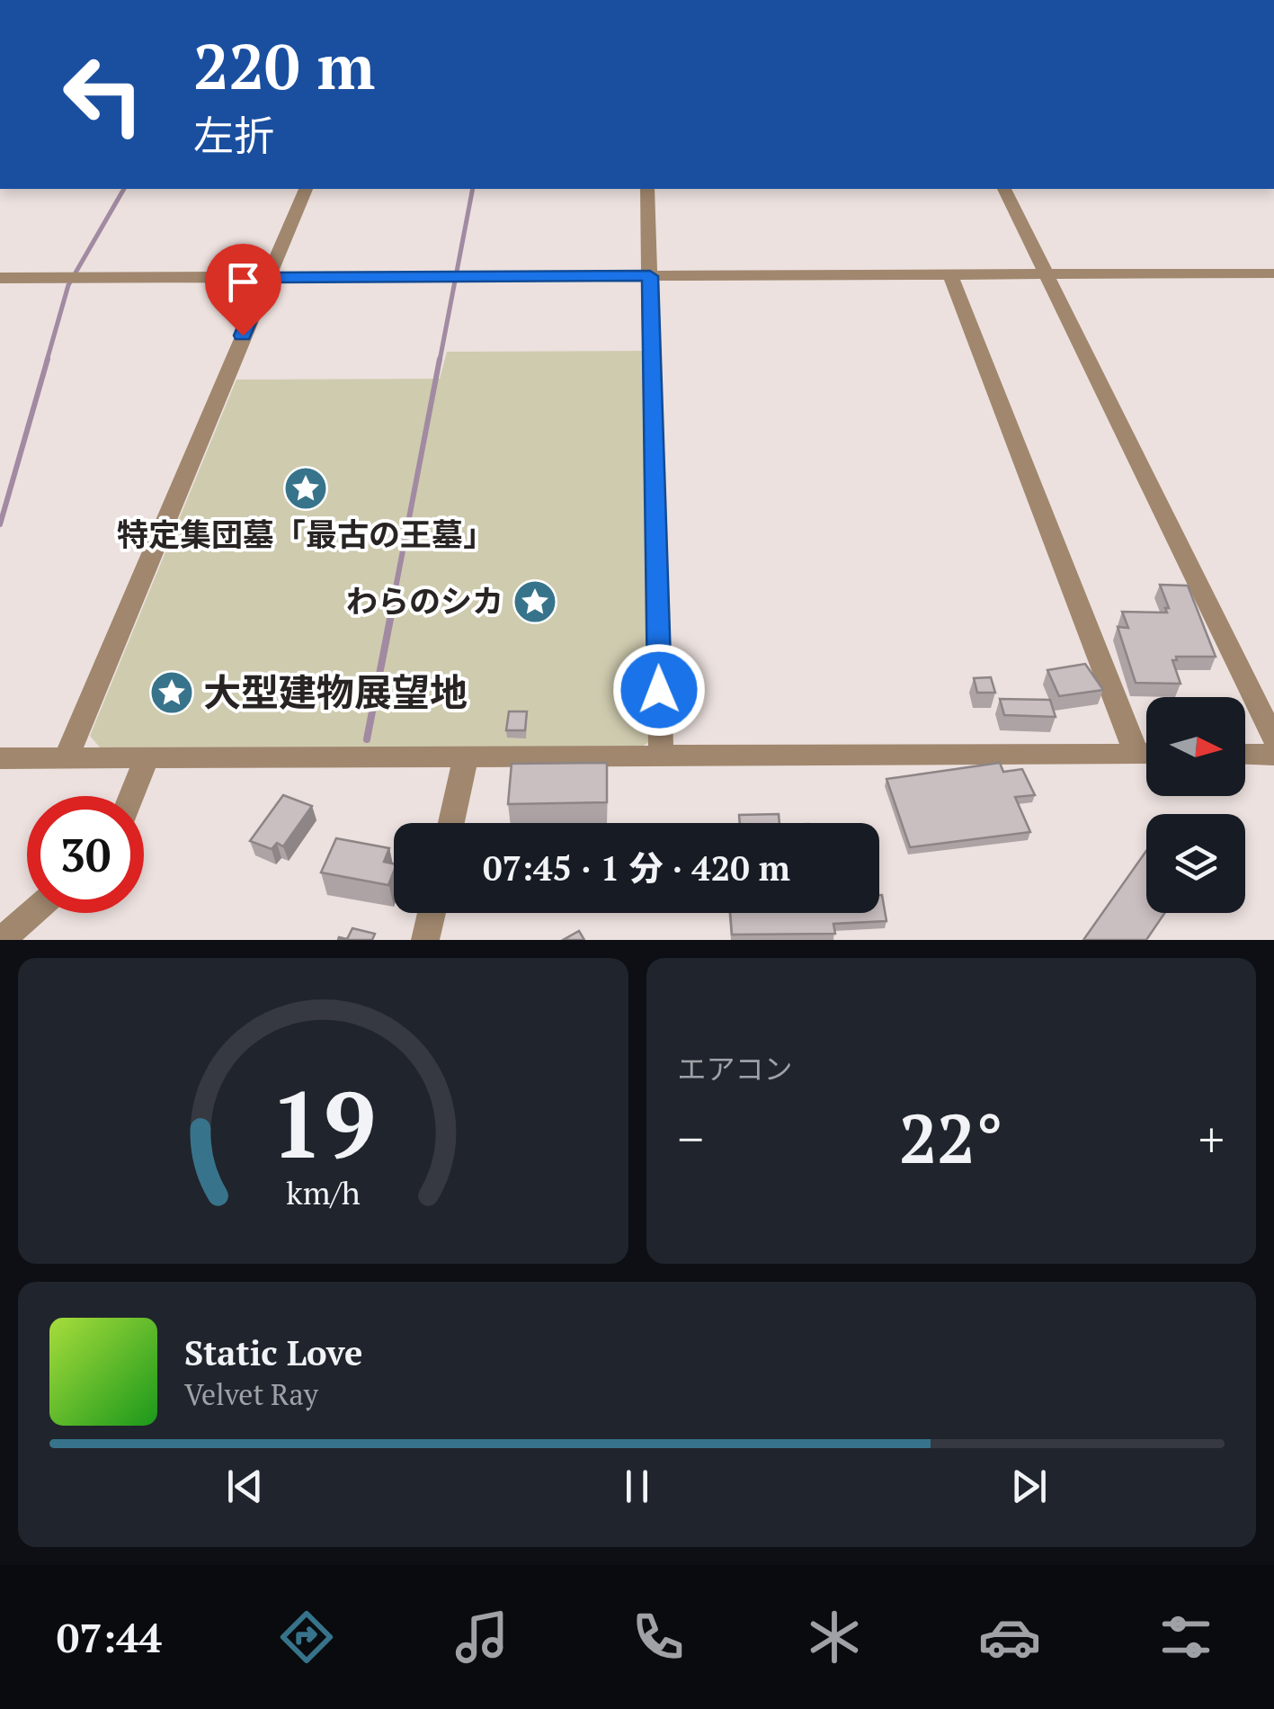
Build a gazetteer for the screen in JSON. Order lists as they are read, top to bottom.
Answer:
{
  "places": {
    "place": ["特定集団墓「最古の王墓」", "わらのシカ", "大型建物展望地"]
  },
  "north": "right",
  "page": {
    "turn": ["220 m", "左折"],
    "limit": "30",
    "trip": "07:45 · 1 分 · 420 m",
    "tile": "エアコン",
    "heat": ["−", "22°", "+"],
    "song": ["Static Love", "Velvet Ray"],
    "tabs": "07:44",
    "gauge": ["19", "km/h"]
  }
}
